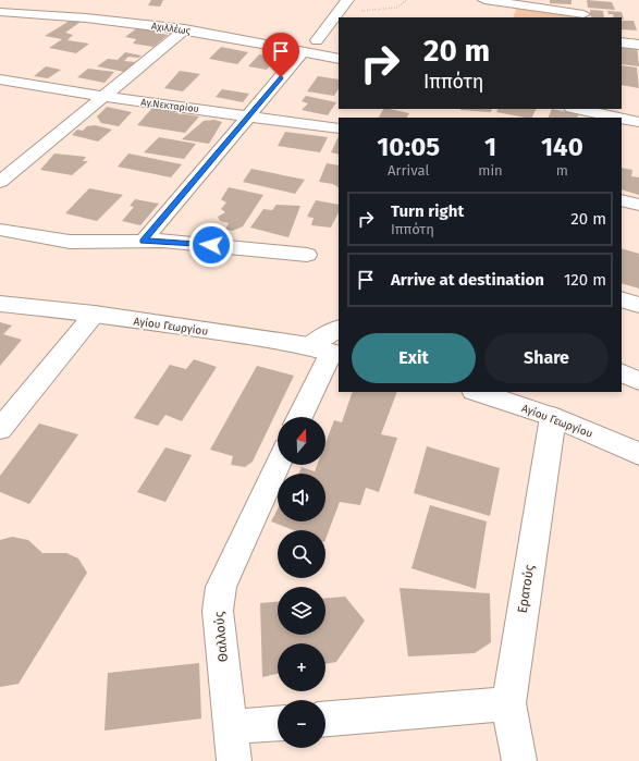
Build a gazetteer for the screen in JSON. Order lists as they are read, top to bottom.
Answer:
{
  "streets": {
    "street": [
      "Αχιλλέως",
      "Αγ.Νεκταρίου",
      "Αγίου Γεωργίου",
      "Ερατούς",
      "Θαλλούς"
    ]
  },
  "crossings": [
    ["Αγίου Γεωργίου", "Ερατούς"]
  ],
  "north": "top",
  "page": {
    "turn": ["20 m", "Ιππότη"],
    "eta": [
      "10:05",
      "Arrival",
      "1",
      "min",
      "140",
      "m"
    ],
    "list": [
      {
        "name": "Turn right",
        "note": "Ιππότη",
        "value": "20 m"
      },
      {
        "name": "Arrive at destination",
        "value": "120 m"
      }
    ],
    "buttons": ["Exit", "Share"],
    "map_buttons": ["+", "−"]
  }
}
